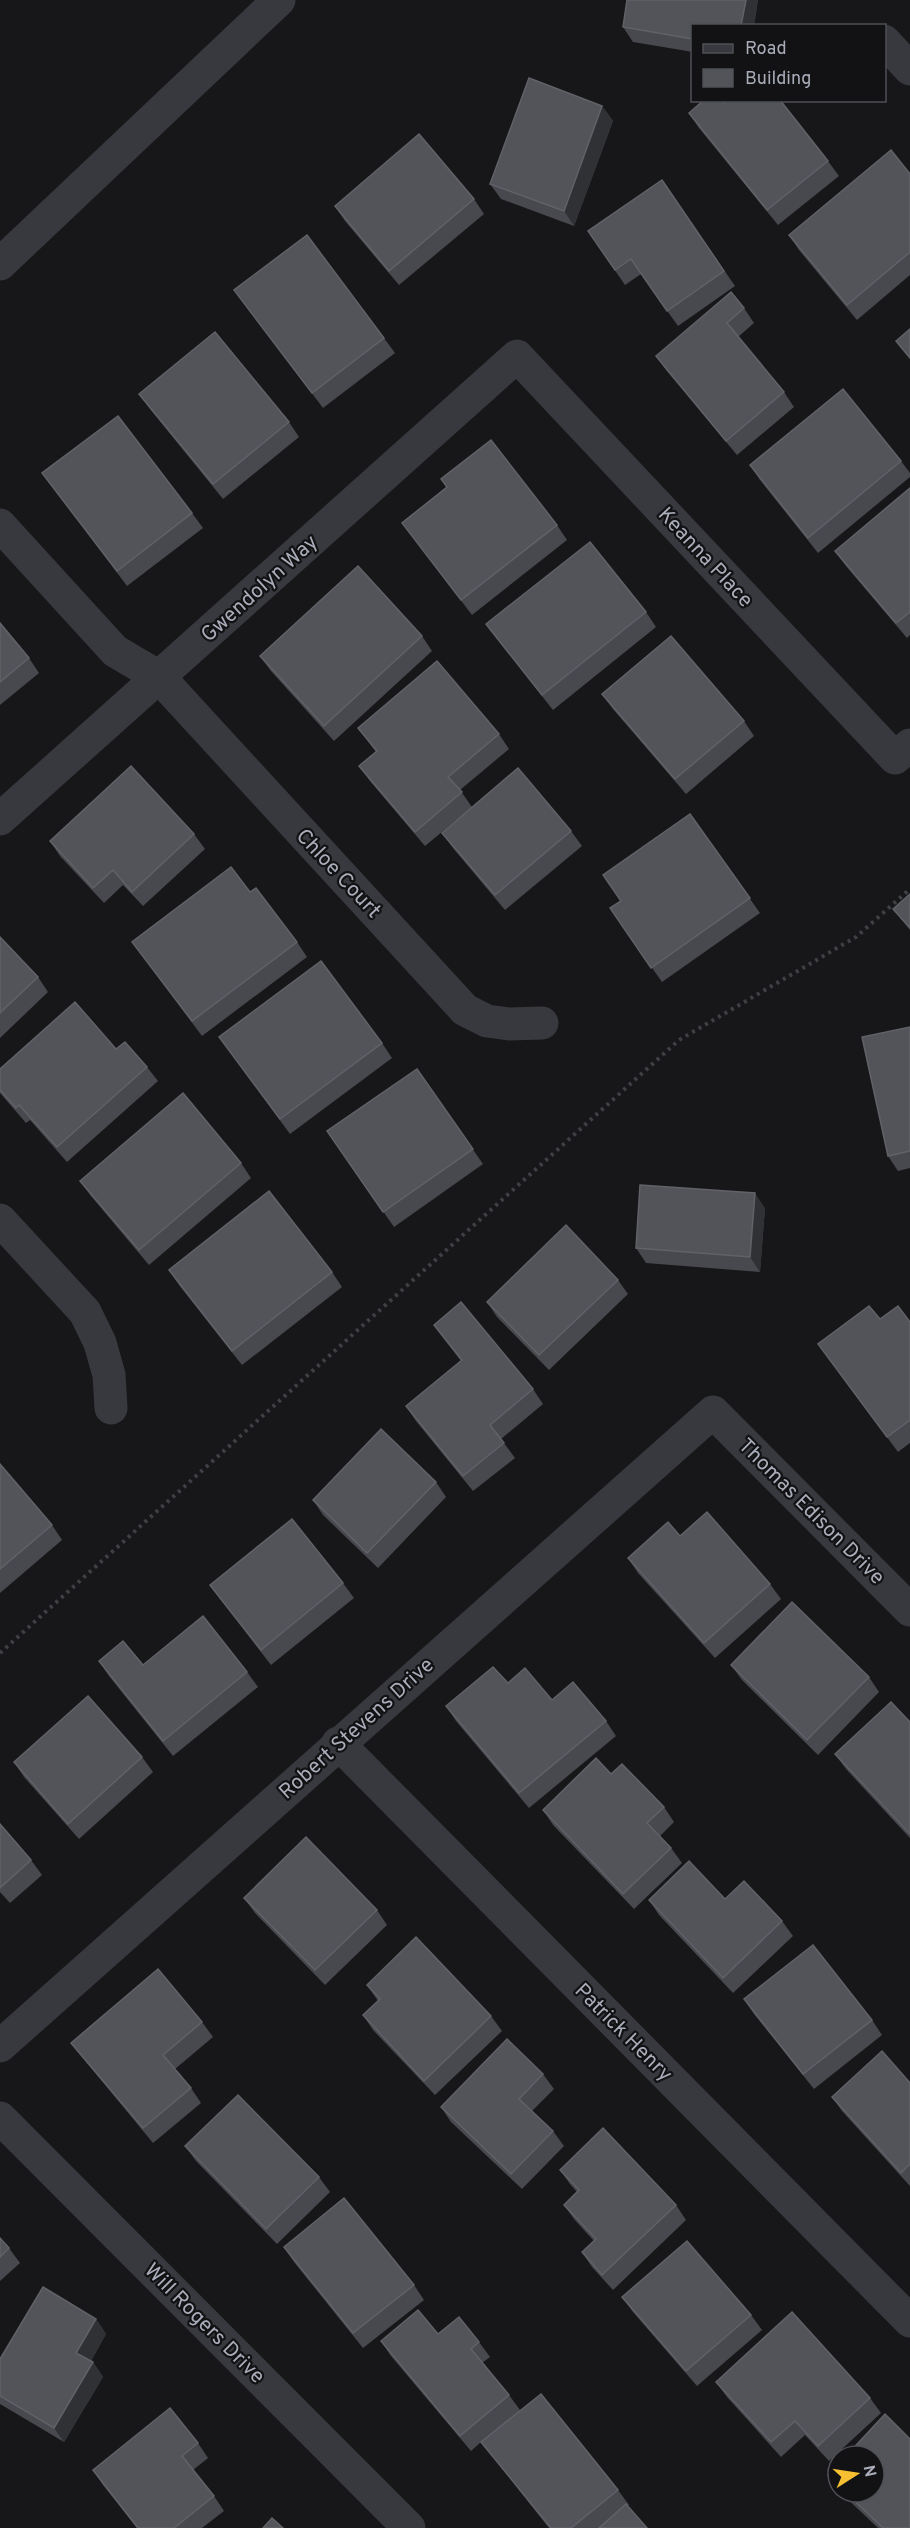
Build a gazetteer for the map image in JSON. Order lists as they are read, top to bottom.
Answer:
{
  "streets": {
    "street": [
      "Keanna Place",
      "Gwendolyn Way",
      "Chloe Court",
      "Thomas Edison Drive",
      "Robert Stevens Drive",
      "Patrick Henry",
      "Will Rogers Drive"
    ]
  },
  "crossings": [
    ["Keanna Place", "Gwendolyn Way"],
    ["Gwendolyn Way", "Chloe Court"],
    ["Thomas Edison Drive", "Robert Stevens Drive"],
    ["Robert Stevens Drive", "Patrick Henry"]
  ],
  "legend": ["Road", "Building"],
  "north": "right"
}
